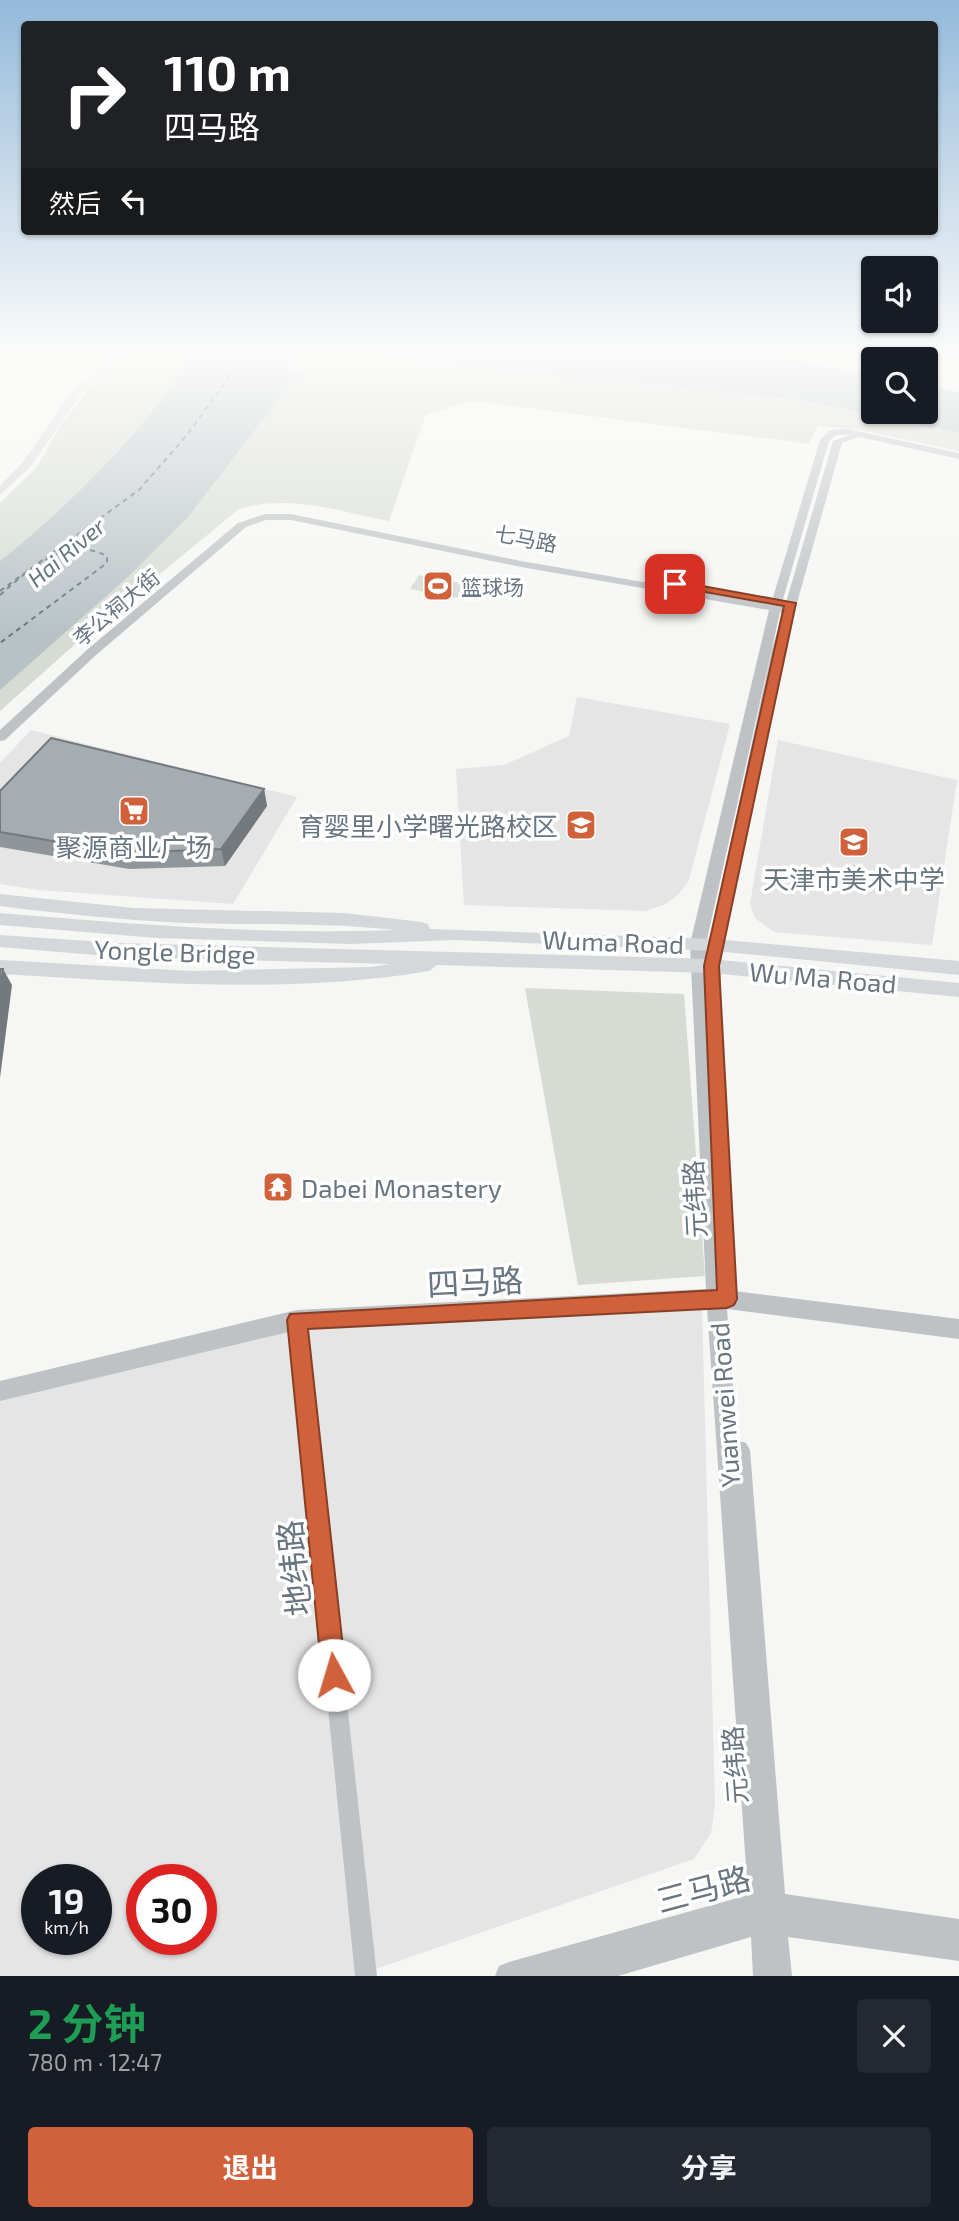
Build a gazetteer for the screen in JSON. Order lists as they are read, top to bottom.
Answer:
{
  "streets": {
    "main road": ["Wuma Road", "Yongle Bridge", "Wu Ma Road"],
    "street": [
      "七马路",
      "李公祠大街",
      "元纬路",
      "四马路",
      "地纬路",
      "三马路"
    ]
  },
  "crossings": [
    ["七马路", "李公祠大街"],
    ["七马路", "元纬路"],
    ["Wuma Road", "Yongle Bridge"],
    ["Wuma Road", "Wu Ma Road"],
    ["Wuma Road", "元纬路"],
    ["Yongle Bridge", "Wu Ma Road"],
    ["Wu Ma Road", "元纬路"],
    ["元纬路", "四马路"],
    ["元纬路", "三马路"],
    ["四马路", "地纬路"]
  ],
  "water": ["Hai River"],
  "places": {
    "sports": ["篮球场"],
    "supermarket": ["聚源商业广场"],
    "school or university": ["育婴里小学曙光路校区", "天津市美术中学"],
    "temple": ["Dabei Monastery"]
  },
  "page": {
    "turn": ["110 m", "四马路"],
    "then": "然后",
    "speed": "19 km/h",
    "limit": "30",
    "heading": ["2 分钟", "780 m · 12:47"],
    "buttons": ["退出", "分享"]
  }
}
